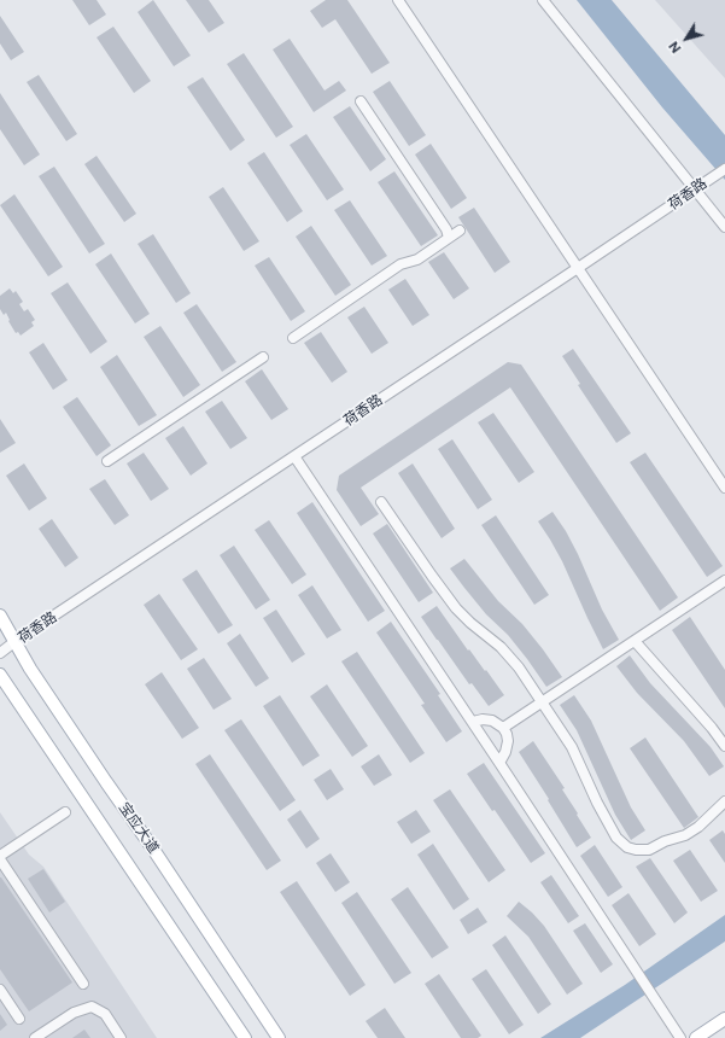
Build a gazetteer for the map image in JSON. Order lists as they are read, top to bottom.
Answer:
{
  "streets": {
    "main road": ["宝应大道"],
    "street": ["荷香路"]
  },
  "crossings": [
    ["荷香路", "宝应大道"]
  ],
  "north": "bottom left"
}
